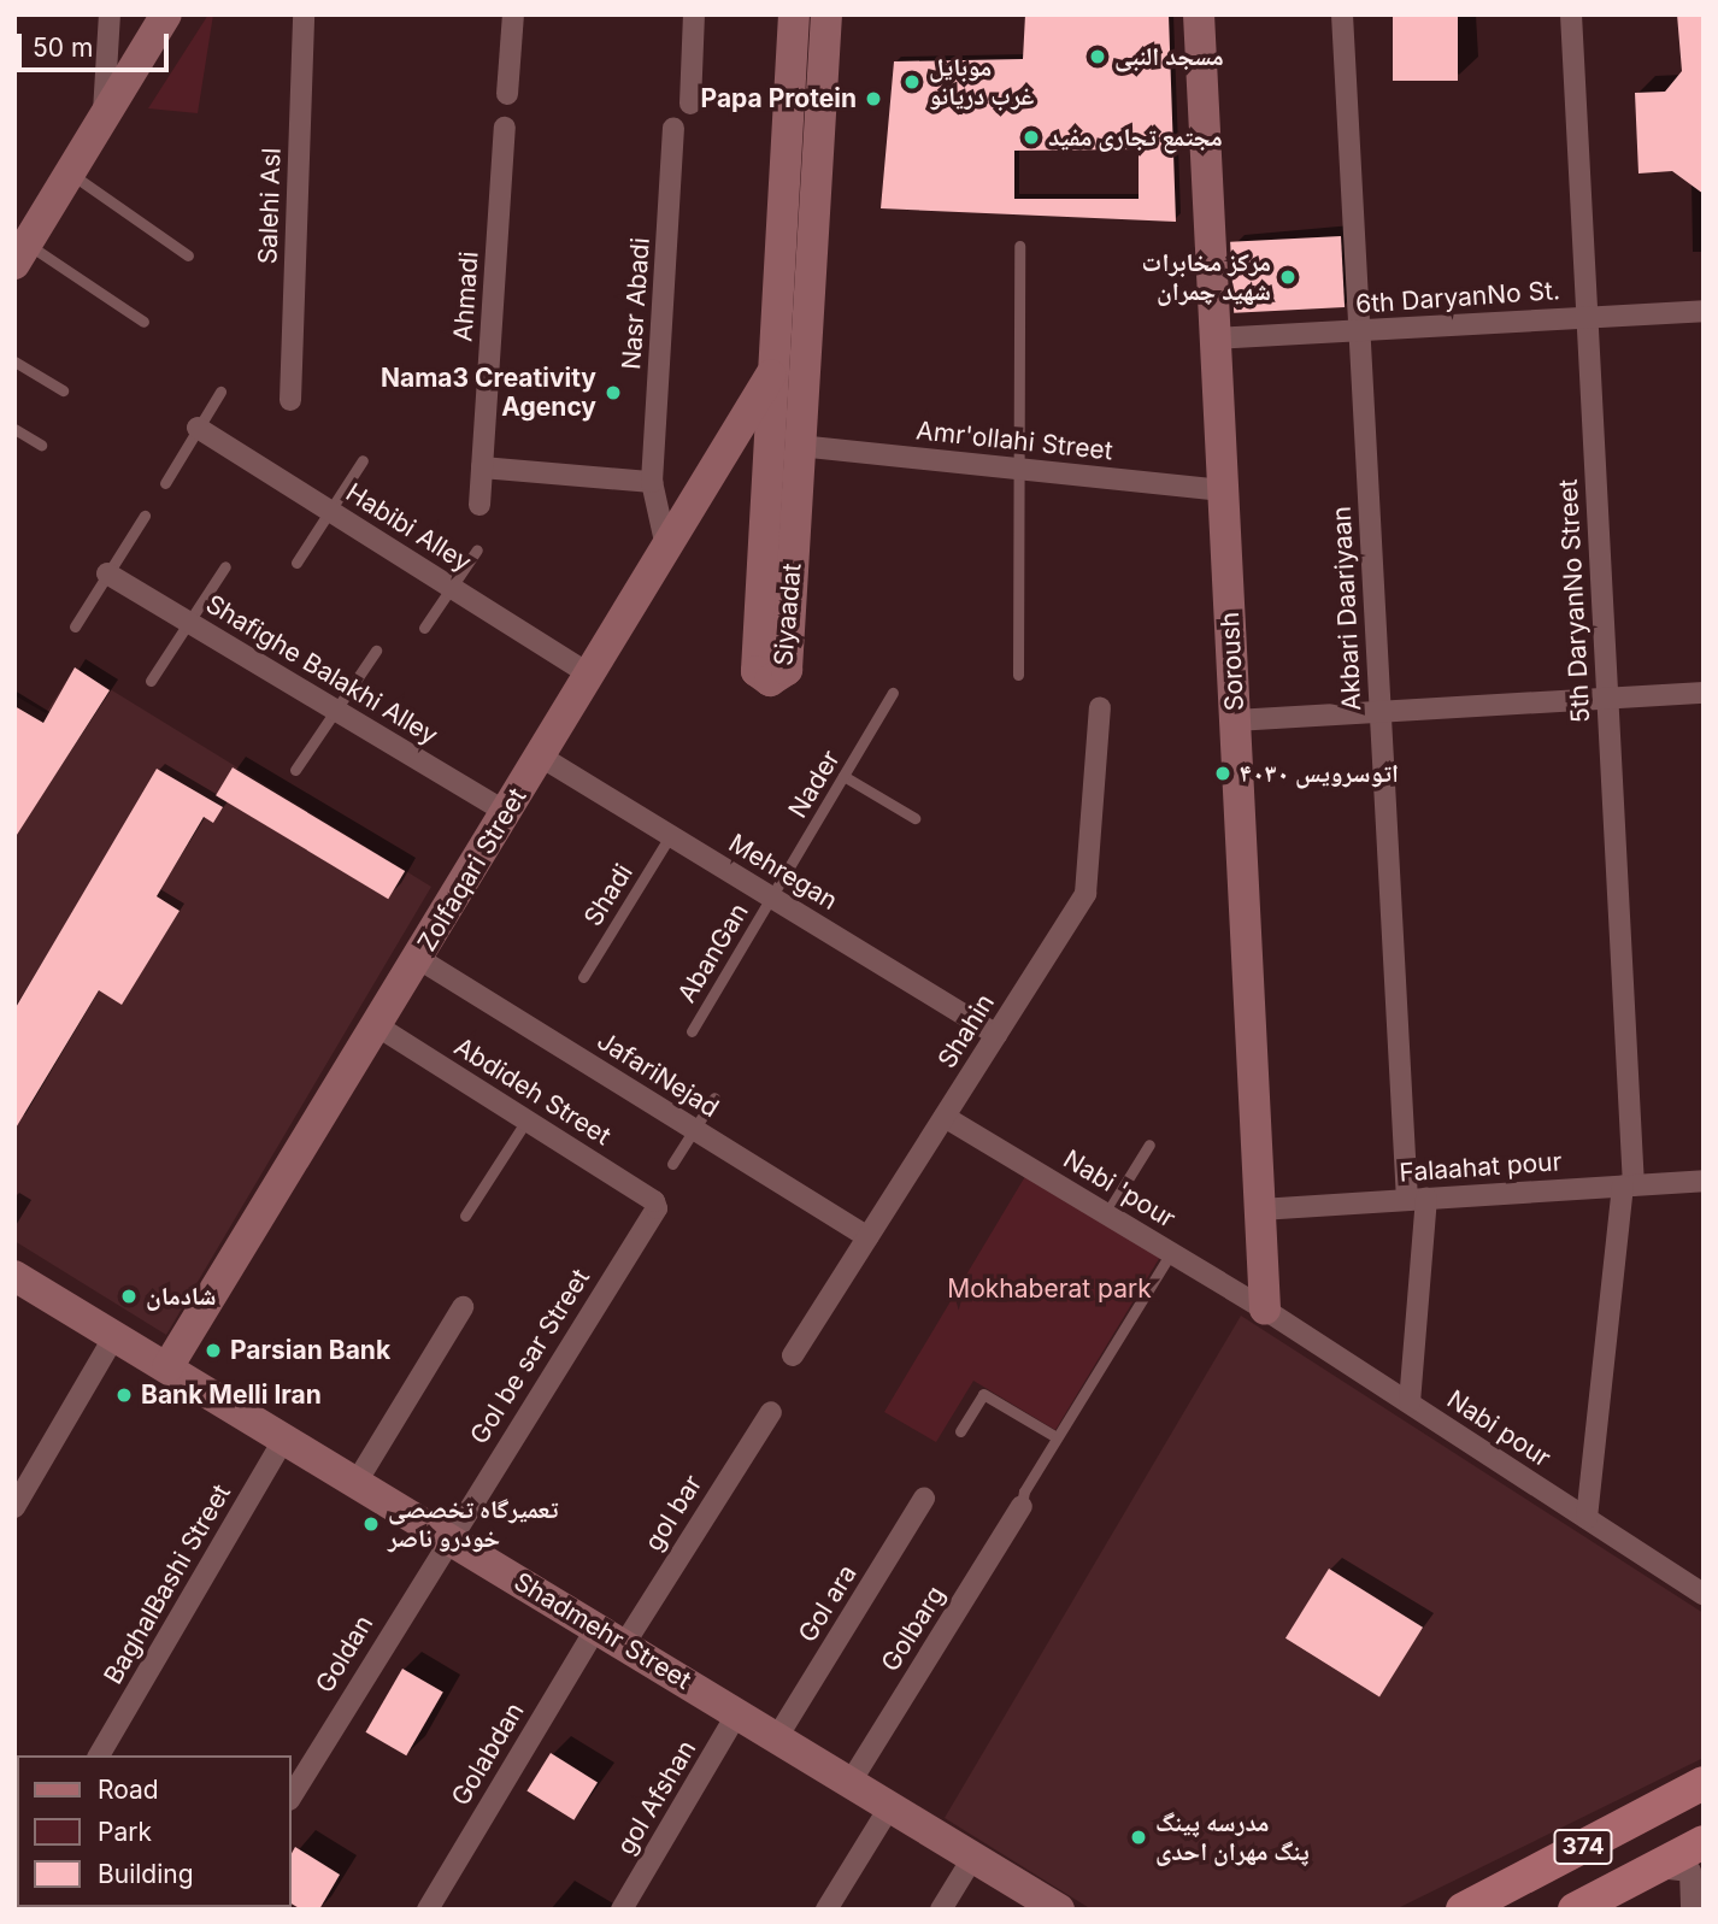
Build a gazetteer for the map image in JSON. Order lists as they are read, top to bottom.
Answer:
{
  "streets": {
    "main road": ["374"],
    "street": [
      "Salehi Asl",
      "Ahmadi",
      "6th DaryanNo St.",
      "Nasr Abadi",
      "Amr'ollahi Street",
      "Habibi Alley",
      "5th DaryanNo Street",
      "Akbari Daariyaan",
      "Siyaadat",
      "Soroush",
      "Shafighe Balakhi Alley",
      "Zolfaqari Street",
      "Mehregan",
      "Shahin",
      "JafariNejad",
      "Abdideh Street",
      "Falaahat pour",
      "Nabi 'pour",
      "Gol be sar Street",
      "Nabi pour",
      "gol bar",
      "BaghalBashi Street",
      "Gol ara",
      "Golbarg",
      "Shadmehr Street",
      "Goldan",
      "Golabdan",
      "gol Afshan"
    ],
    "lane": ["Nader", "Shadi", "AbanGan"]
  },
  "crossings": [
    ["6th DaryanNo St.", "5th DaryanNo Street"],
    ["6th DaryanNo St.", "Akbari Daariyaan"],
    ["6th DaryanNo St.", "Soroush"],
    ["Nasr Abadi", "Zolfaqari Street"],
    ["Amr'ollahi Street", "Siyaadat"],
    ["Amr'ollahi Street", "Soroush"],
    ["Habibi Alley", "Zolfaqari Street"],
    ["5th DaryanNo Street", "Falaahat pour"],
    ["5th DaryanNo Street", "Nabi pour"],
    ["Akbari Daariyaan", "Falaahat pour"],
    ["Akbari Daariyaan", "Nabi pour"],
    ["Siyaadat", "Zolfaqari Street"],
    ["Soroush", "Falaahat pour"],
    ["Soroush", "Nabi 'pour"],
    ["Soroush", "Nabi pour"],
    ["Shafighe Balakhi Alley", "Zolfaqari Street"],
    ["Nader", "Mehregan"],
    ["Nader", "AbanGan"],
    ["Zolfaqari Street", "Mehregan"],
    ["Zolfaqari Street", "JafariNejad"],
    ["Zolfaqari Street", "Abdideh Street"],
    ["Zolfaqari Street", "Shadmehr Street"],
    ["Mehregan", "Shadi"],
    ["Mehregan", "AbanGan"],
    ["Mehregan", "Shahin"],
    ["Shahin", "JafariNejad"],
    ["Shahin", "Nabi 'pour"],
    ["Abdideh Street", "Gol be sar Street"],
    ["Nabi 'pour", "Nabi pour"],
    ["Nabi 'pour", "Golbarg"],
    ["Gol be sar Street", "Shadmehr Street"],
    ["Gol be sar Street", "Goldan"],
    ["gol bar", "Shadmehr Street"],
    ["gol bar", "Golabdan"],
    ["BaghalBashi Street", "Shadmehr Street"],
    ["Gol ara", "Shadmehr Street"],
    ["Golbarg", "Shadmehr Street"],
    ["Shadmehr Street", "Goldan"],
    ["Shadmehr Street", "Golabdan"],
    ["Shadmehr Street", "gol Afshan"]
  ],
  "parks": ["Mokhaberat park"],
  "places": [
    "مسجد النبی",
    "موبایل غرب دریانو",
    "Papa Protein",
    "مجتمع تجاری مفید",
    "مرکز مخابرات شهید چمران",
    "Nama3 Creativity Agency",
    "اتوسرویس ۴۰۳۰",
    "شادمان",
    "Parsian Bank",
    "Bank Melli Iran",
    "تعمیرگاه تخصصی خودرو ناصر",
    "مدرسه پینگ پنگ مهران احدی"
  ],
  "legend": ["Road", "Park", "Building"],
  "scale_bar": "50 m"
}
